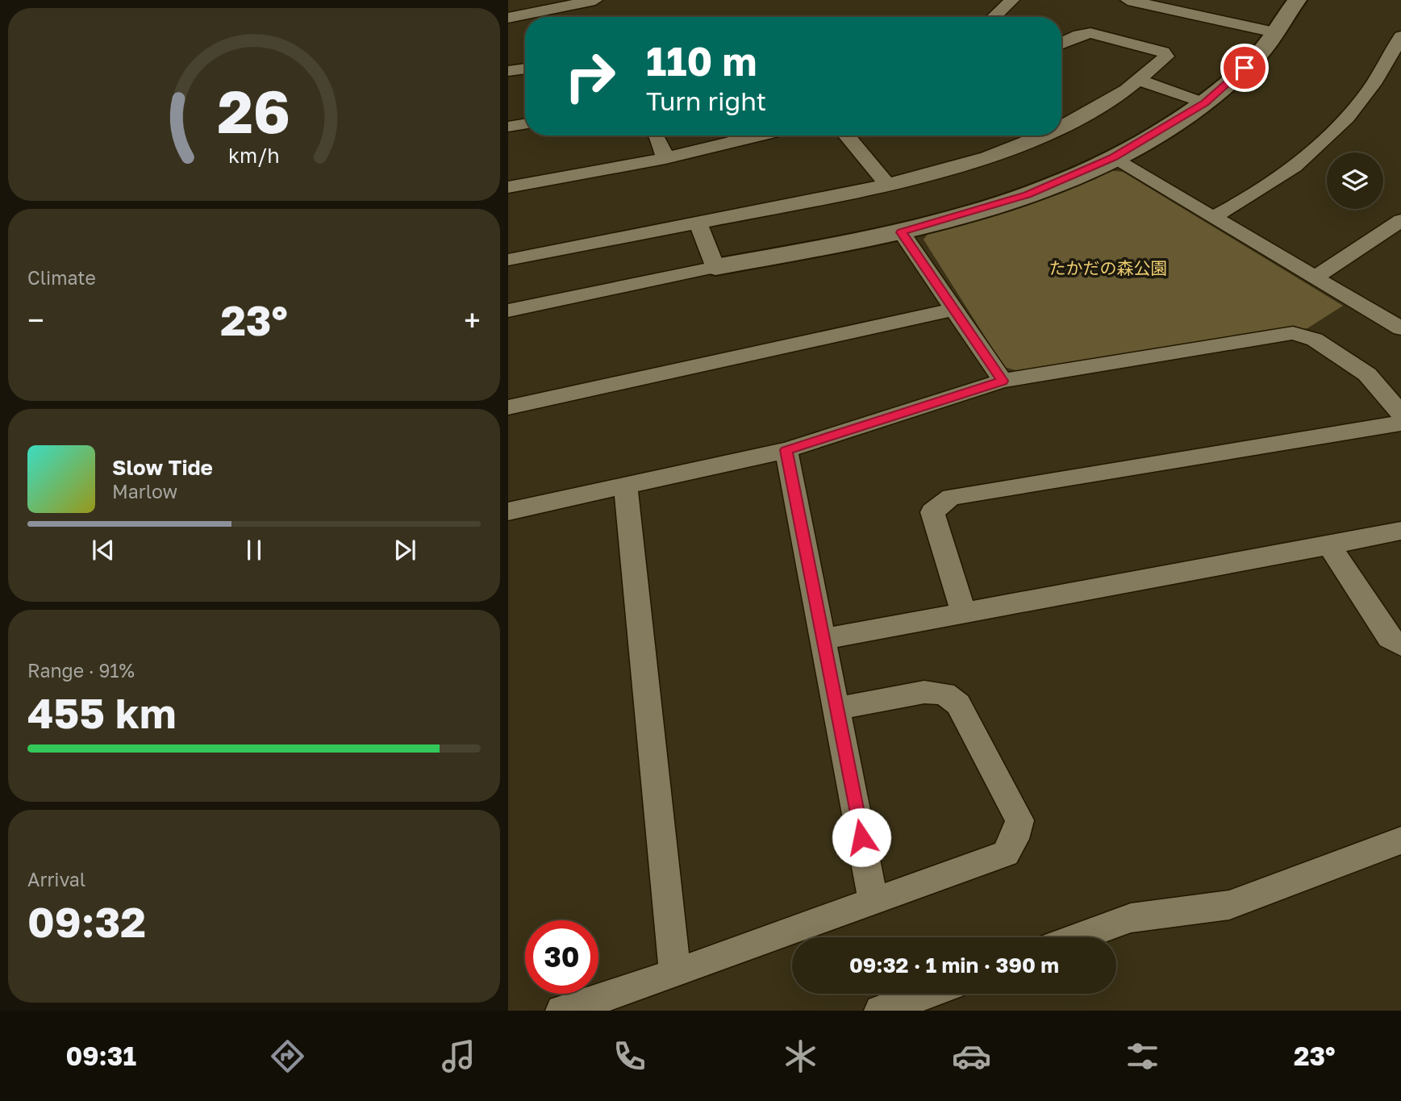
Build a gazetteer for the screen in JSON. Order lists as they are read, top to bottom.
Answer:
{
  "parks": ["たかだの森公園"],
  "page": {
    "turn": ["110 m", "Turn right"],
    "tile": [
      "Climate",
      ["Range · 91%", "455 km"],
      ["Arrival", "09:32"]
    ],
    "heat": ["−", "23°", "+"],
    "song": ["Slow Tide", "Marlow"],
    "limit": "30",
    "trip": "09:32 · 1 min · 390 m",
    "tabs": ["09:31", "23°"],
    "gauge": ["26", "km/h"]
  }
}
